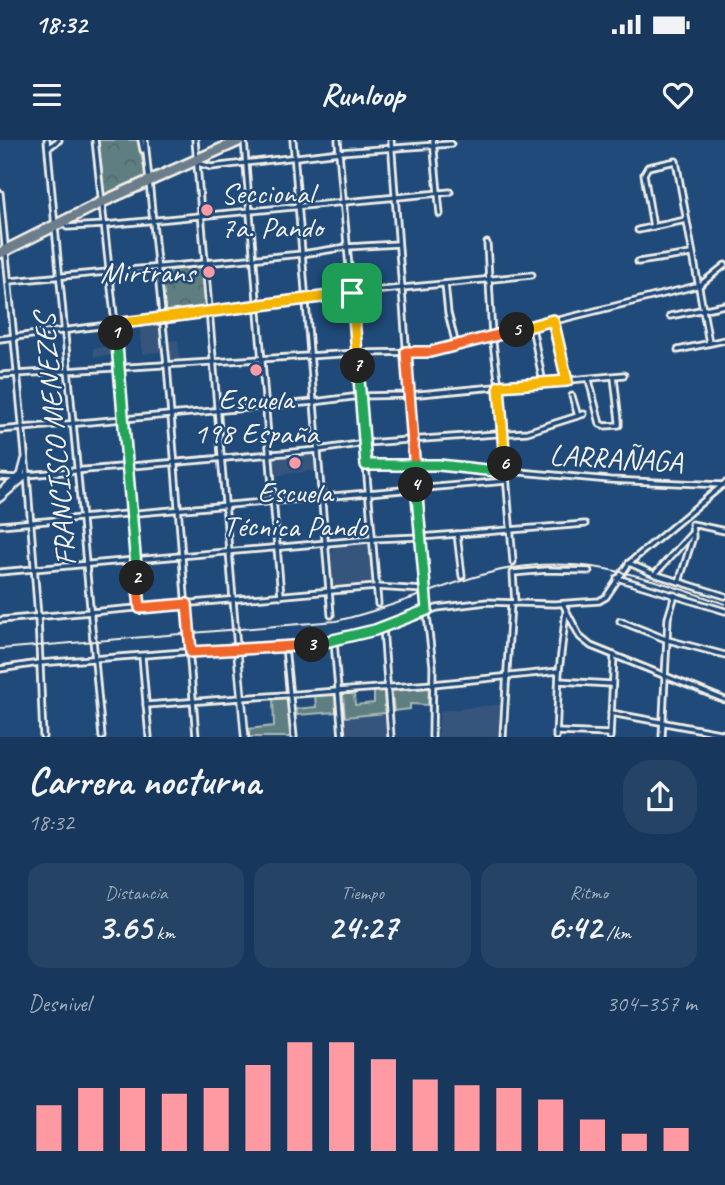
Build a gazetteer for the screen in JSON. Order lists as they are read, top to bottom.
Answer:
{
  "streets": {
    "street": ["FRANCISCO MENEZES", "LARRAÑAGA"]
  },
  "places": [
    "Seccional 7a. Pando",
    "Mirtrans",
    "Escuela 198 España",
    "Escuela Técnica Pando"
  ],
  "page": {
    "status": "18:32",
    "header": "Runloop",
    "pins": [
      "5",
      "1",
      "7",
      "6",
      "4",
      "2",
      "3"
    ],
    "heading": ["Carrera nocturna", "18:32"],
    "stats": [
      ["Distancia", "3.65 km"],
      ["Tiempo", "24:27"],
      ["Ritmo", "6:42 /km"]
    ],
    "chart": ["Desnivel", "304–357 m"]
  }
}
